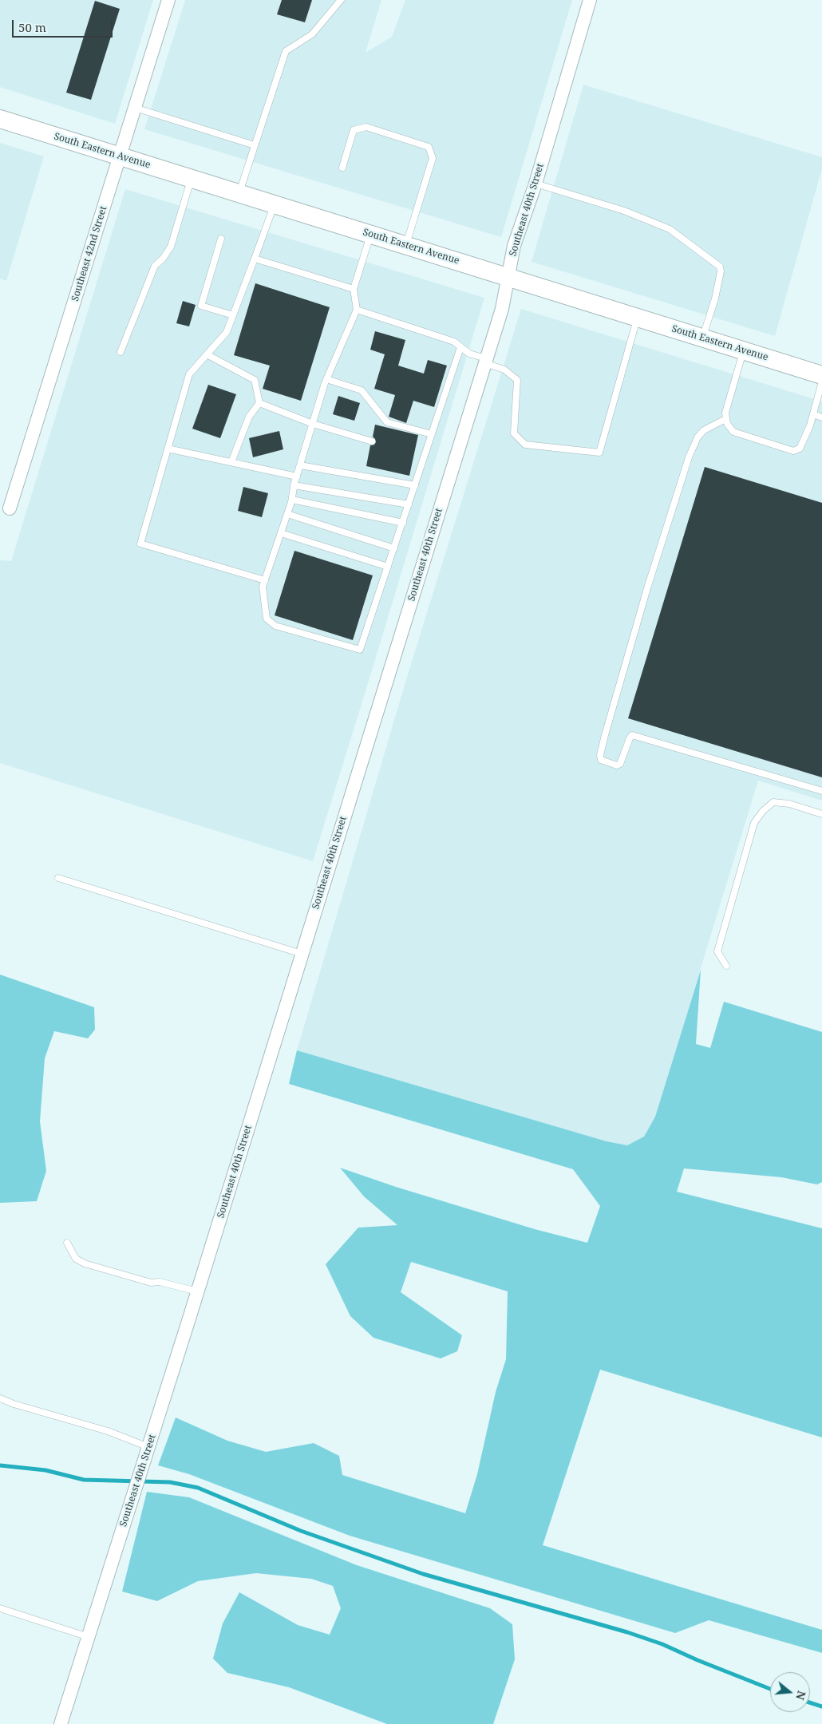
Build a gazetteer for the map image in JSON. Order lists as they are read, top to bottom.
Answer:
{
  "streets": {
    "main road": ["South Eastern Avenue"],
    "street": ["Southeast 40th Street", "Southeast 42nd Street"]
  },
  "crossings": [
    ["South Eastern Avenue", "Southeast 40th Street"],
    ["South Eastern Avenue", "Southeast 42nd Street"]
  ],
  "scale_bar": "50 m",
  "north": "right"
}
